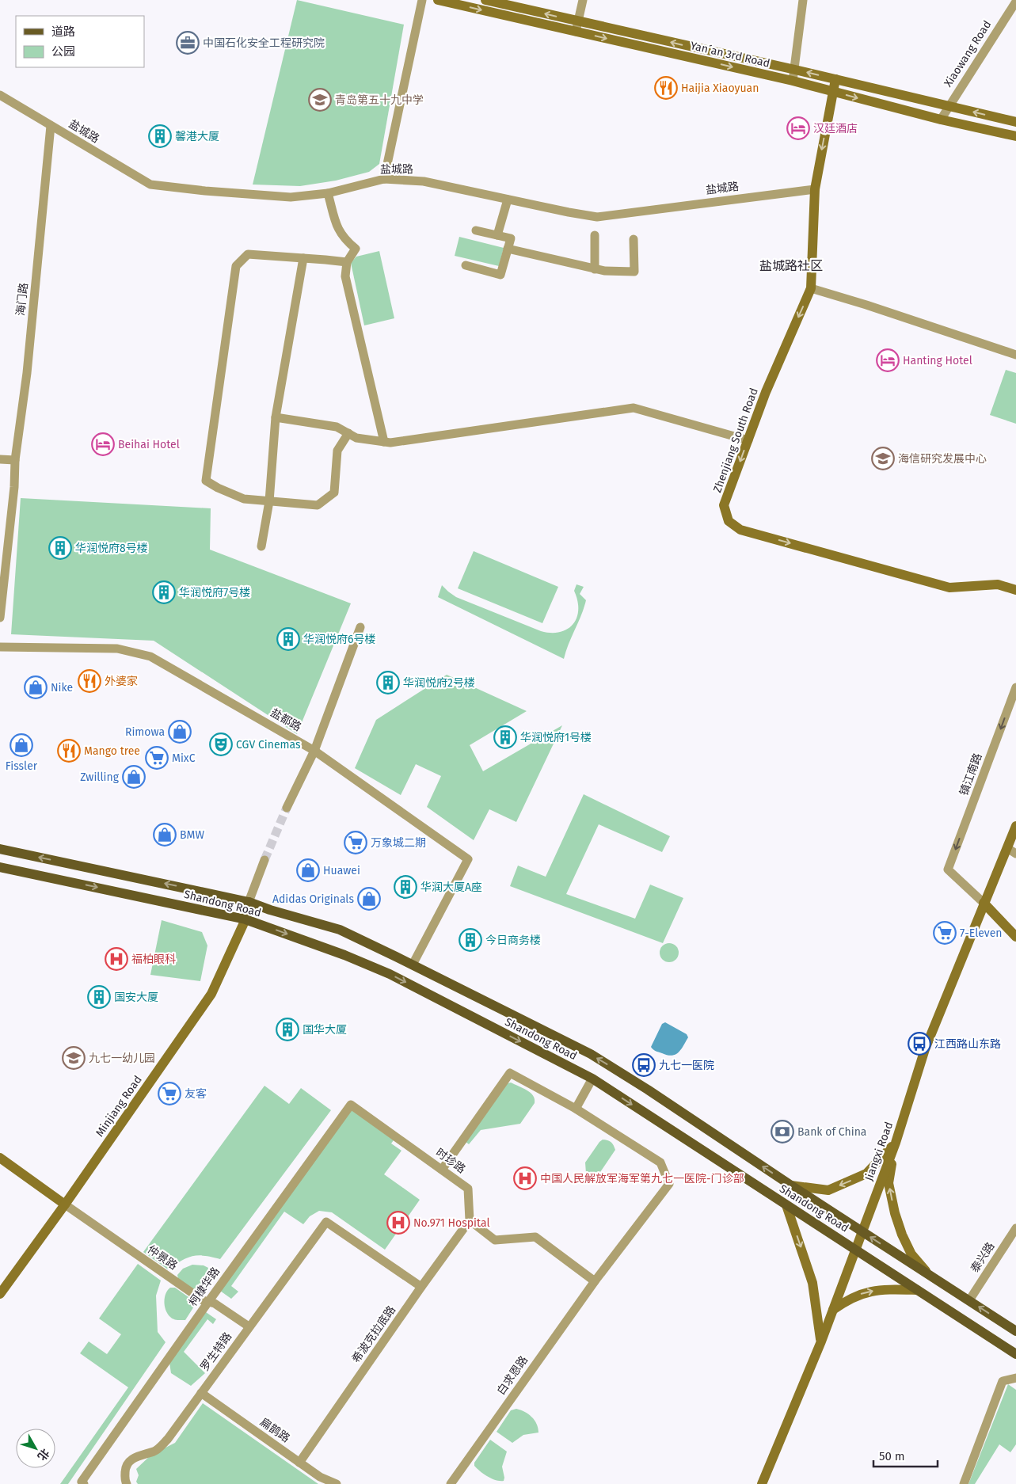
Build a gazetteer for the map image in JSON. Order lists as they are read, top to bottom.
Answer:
{
  "streets": {
    "main road": [
      "Yan´an 3rd Road",
      "Zhenjiang South Road",
      "Shandong Road",
      "Minjiang Road",
      "Jiangxi Road"
    ],
    "street": [
      "Xiaowang Road",
      "盐城路",
      "海门路",
      "盐都路",
      "镇江南路",
      "时珍路",
      "仲景路",
      "泰兴路",
      "柯棣华路",
      "希波克拉底路",
      "罗生特路",
      "白求恩路",
      "扁鹊路"
    ]
  },
  "crossings": [
    ["Xiaowang Road", "Yan´an 3rd Road"],
    ["Yan´an 3rd Road", "Zhenjiang South Road"],
    ["盐城路", "海门路"],
    ["盐城路", "Zhenjiang South Road"],
    ["盐都路", "Shandong Road"],
    ["镇江南路", "Jiangxi Road"],
    ["Shandong Road", "Minjiang Road"],
    ["Shandong Road", "Jiangxi Road"],
    ["Shandong Road", "泰兴路"],
    ["Minjiang Road", "仲景路"],
    ["时珍路", "柯棣华路"],
    ["时珍路", "希波克拉底路"],
    ["仲景路", "柯棣华路"],
    ["仲景路", "罗生特路"],
    ["希波克拉底路", "罗生特路"],
    ["希波克拉底路", "扁鹊路"],
    ["罗生特路", "扁鹊路"]
  ],
  "one_way": ["镇江南路"],
  "districts": ["盐城路社区"],
  "places": {
    "office": ["中国石化安全工程研究院"],
    "restaurant": ["Haijia Xiaoyuan", "外婆家", "Mango tree"],
    "school or university": ["青岛第五十九中学", "海信研究发展中心", "九七一幼儿园"],
    "hotel": ["汉廷酒店", "Hanting Hotel", "Beihai Hotel"],
    "building": [
      "馨港大厦",
      "华润悦府8号楼",
      "华润悦府7号楼",
      "华润悦府6号楼",
      "华润悦府2号楼",
      "华润悦府1号楼",
      "华润大厦A座",
      "今日商务楼",
      "国安大厦",
      "国华大厦"
    ],
    "shop": [
      "Nike",
      "Rimowa",
      "Fissler",
      "Zwilling",
      "BMW",
      "Huawei",
      "Adidas Originals"
    ],
    "theatre": ["CGV Cinemas"],
    "supermarket": [
      "MixC",
      "万象城二期",
      "7-Eleven",
      "友客"
    ],
    "hospital": ["福柏眼科", "中国人民解放军海军第九七一医院-门诊部", "No.971 Hospital"],
    "bus stop": ["江西路山东路", "九七一医院"],
    "bank": ["Bank of China"]
  },
  "legend": ["道路", "公园"],
  "scale_bar": "50 m",
  "north": "bottom right"
}
